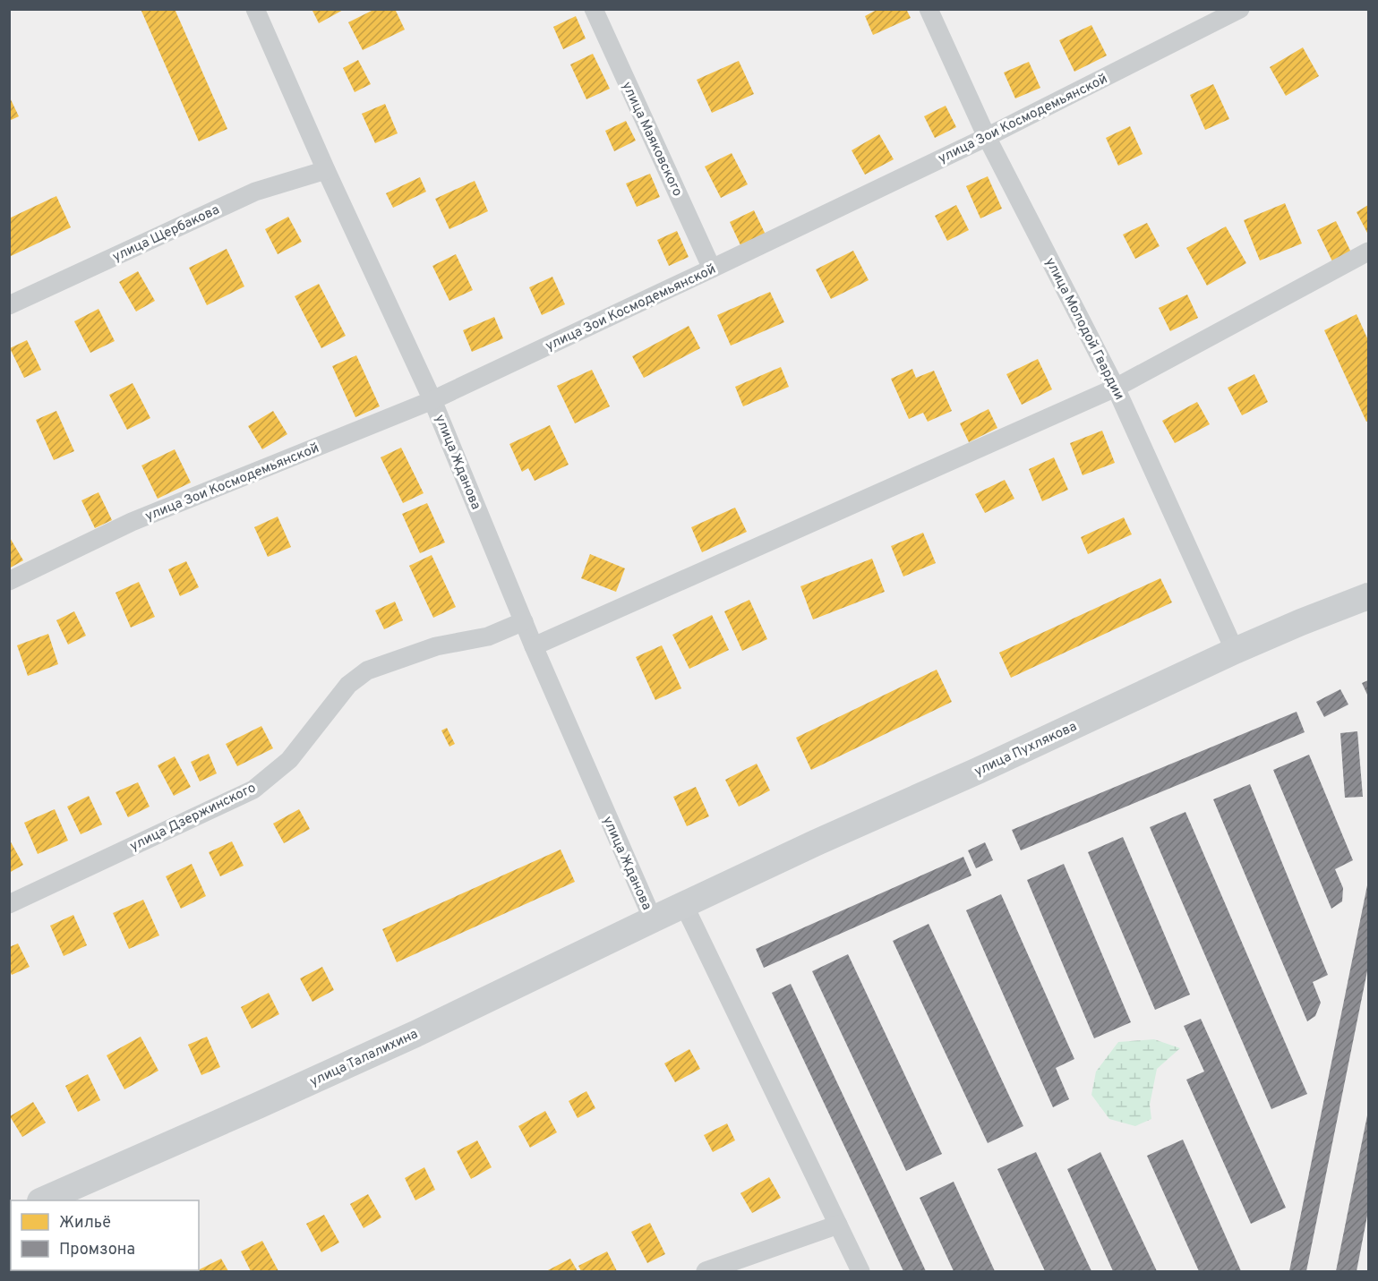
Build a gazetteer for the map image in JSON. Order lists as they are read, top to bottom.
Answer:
{
  "streets": {
    "street": [
      "улица Зои Космодемьянской",
      "улица Маяковского",
      "улица Щербакова",
      "улица Молодой Гвардии",
      "улица Жданова",
      "улица Пухлякова",
      "улица Дзержинского",
      "улица Талалихина"
    ]
  },
  "crossings": [
    ["улица Зои Космодемьянской", "улица Маяковского"],
    ["улица Зои Космодемьянской", "улица Молодой Гвардии"],
    ["улица Зои Космодемьянской", "улица Жданова"],
    ["улица Щербакова", "улица Жданова"],
    ["улица Молодой Гвардии", "улица Пухлякова"],
    ["улица Жданова", "улица Дзержинского"],
    ["улица Жданова", "улица Талалихина"],
    ["улица Пухлякова", "улица Талалихина"]
  ],
  "legend": ["Жильё", "Промзона"]
}
